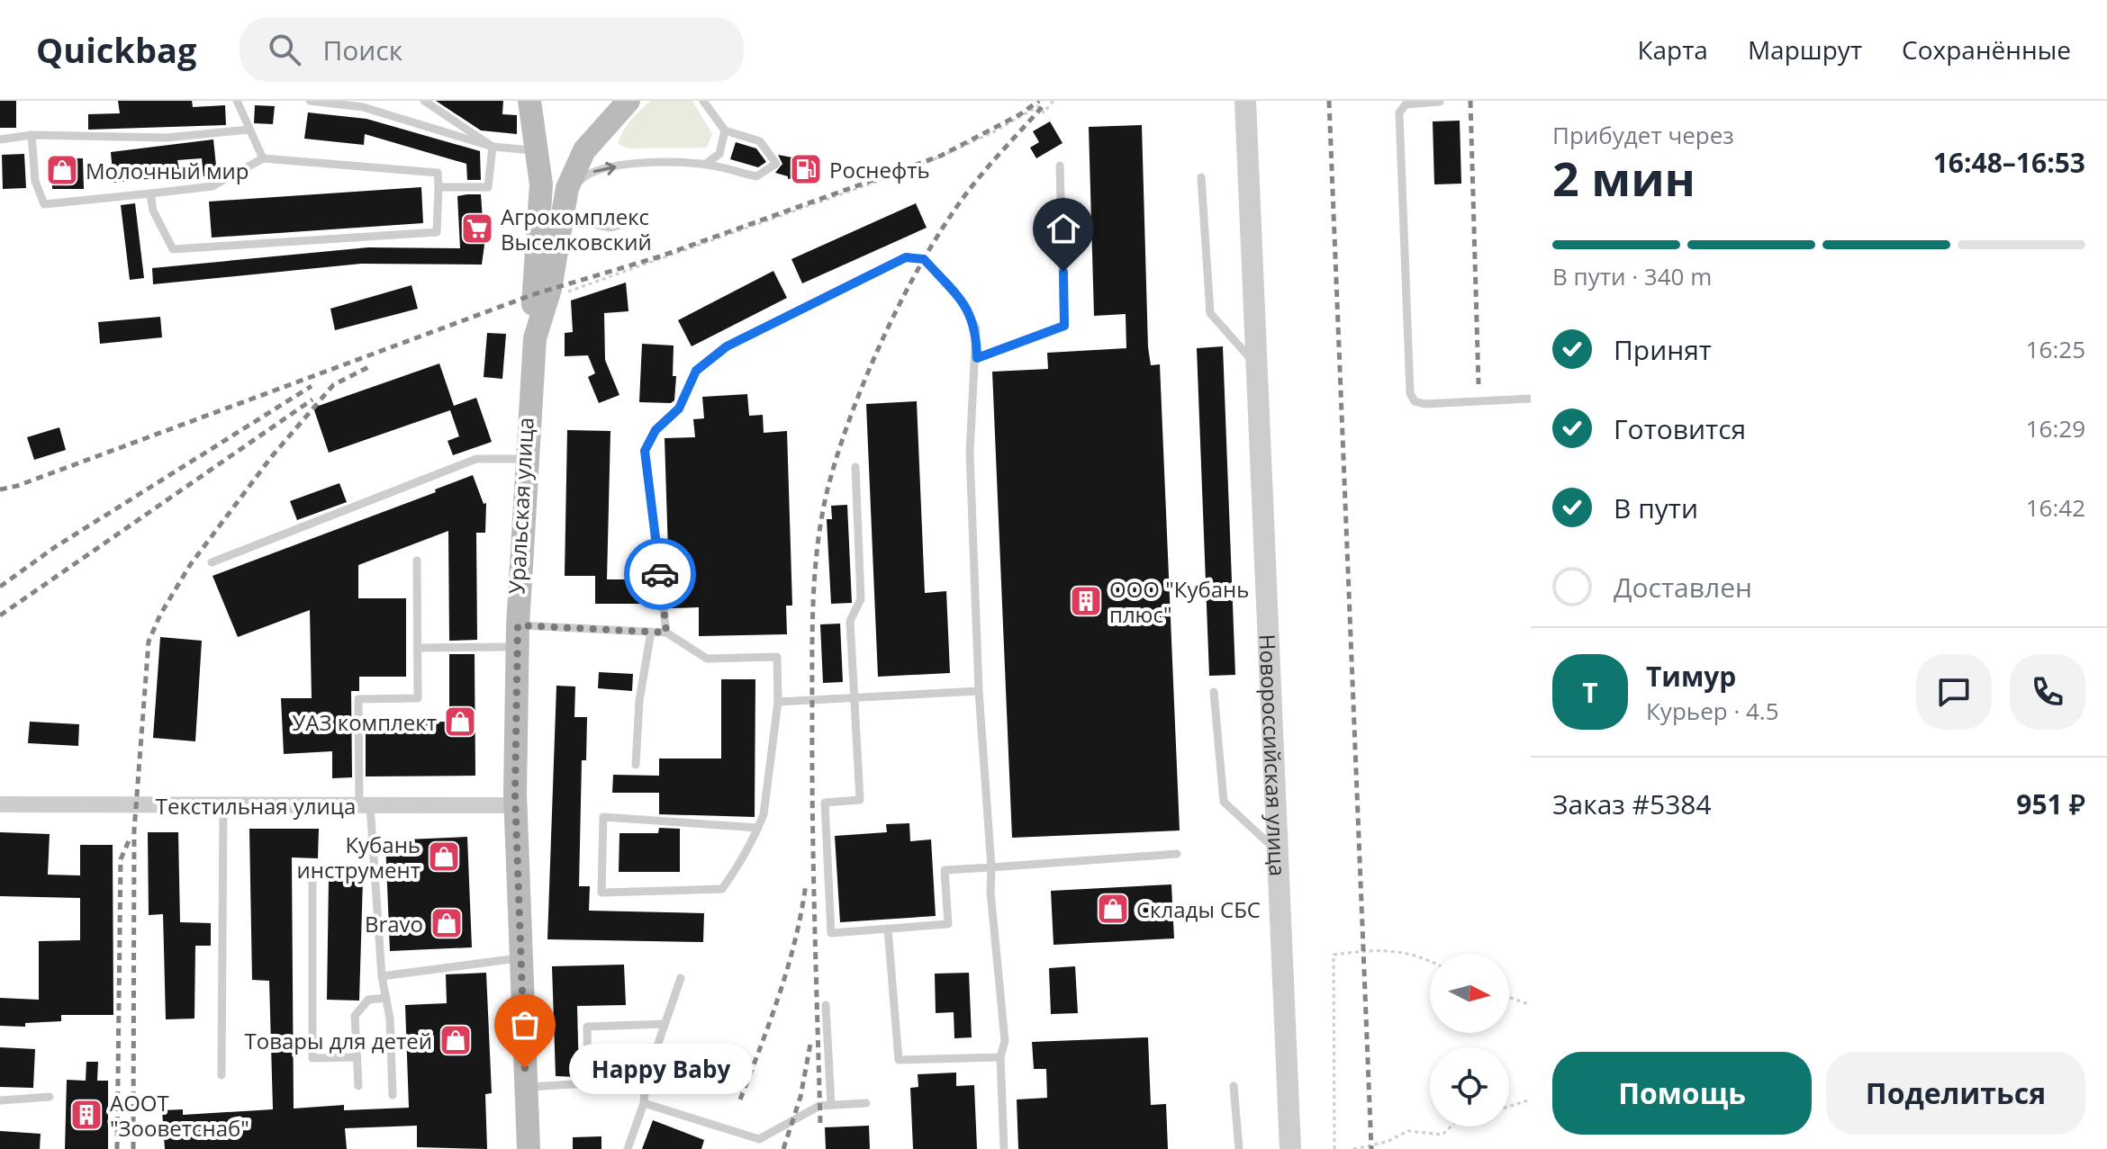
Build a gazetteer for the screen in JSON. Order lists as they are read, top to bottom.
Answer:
{
  "streets": {
    "main road": ["Уральская улица"],
    "street": ["Новороссийская улица", "Текстильная улица"]
  },
  "crossings": [
    ["Уральская улица", "Текстильная улица"]
  ],
  "places": {
    "fuel station": ["Роснефть"],
    "shop": [
      "Молочный мир",
      "УАЗ комплект",
      "Кубань инструмент",
      "Склады СБС",
      "Bravo",
      "Товары для детей"
    ],
    "supermarket": ["Агрокомплекс Выселковский"],
    "building": ["ООО \"Кубань плюс\"", "АООТ \"Зооветснаб\""],
    "other": ["Happy Baby"]
  },
  "north": "right",
  "page": {
    "header": "Quickbag",
    "search": "Поиск",
    "nav": ["Карта", "Маршрут", "Сохранённые"],
    "heading": ["2 мин", "Прибудет через", "16:48–16:53"],
    "panel": [
      "Тимур",
      "Курьер · 4.5",
      "Заказ #5384",
      "951 ₽"
    ],
    "bar": "В пути · 340 m",
    "list": [
      ["Принят", "16:25"],
      ["Готовится", "16:29"],
      ["В пути", "16:42"],
      "Доставлен"
    ],
    "round": "Т",
    "buttons": ["Помощь", "Поделиться"],
    "bubble": "Happy Baby"
  }
}
